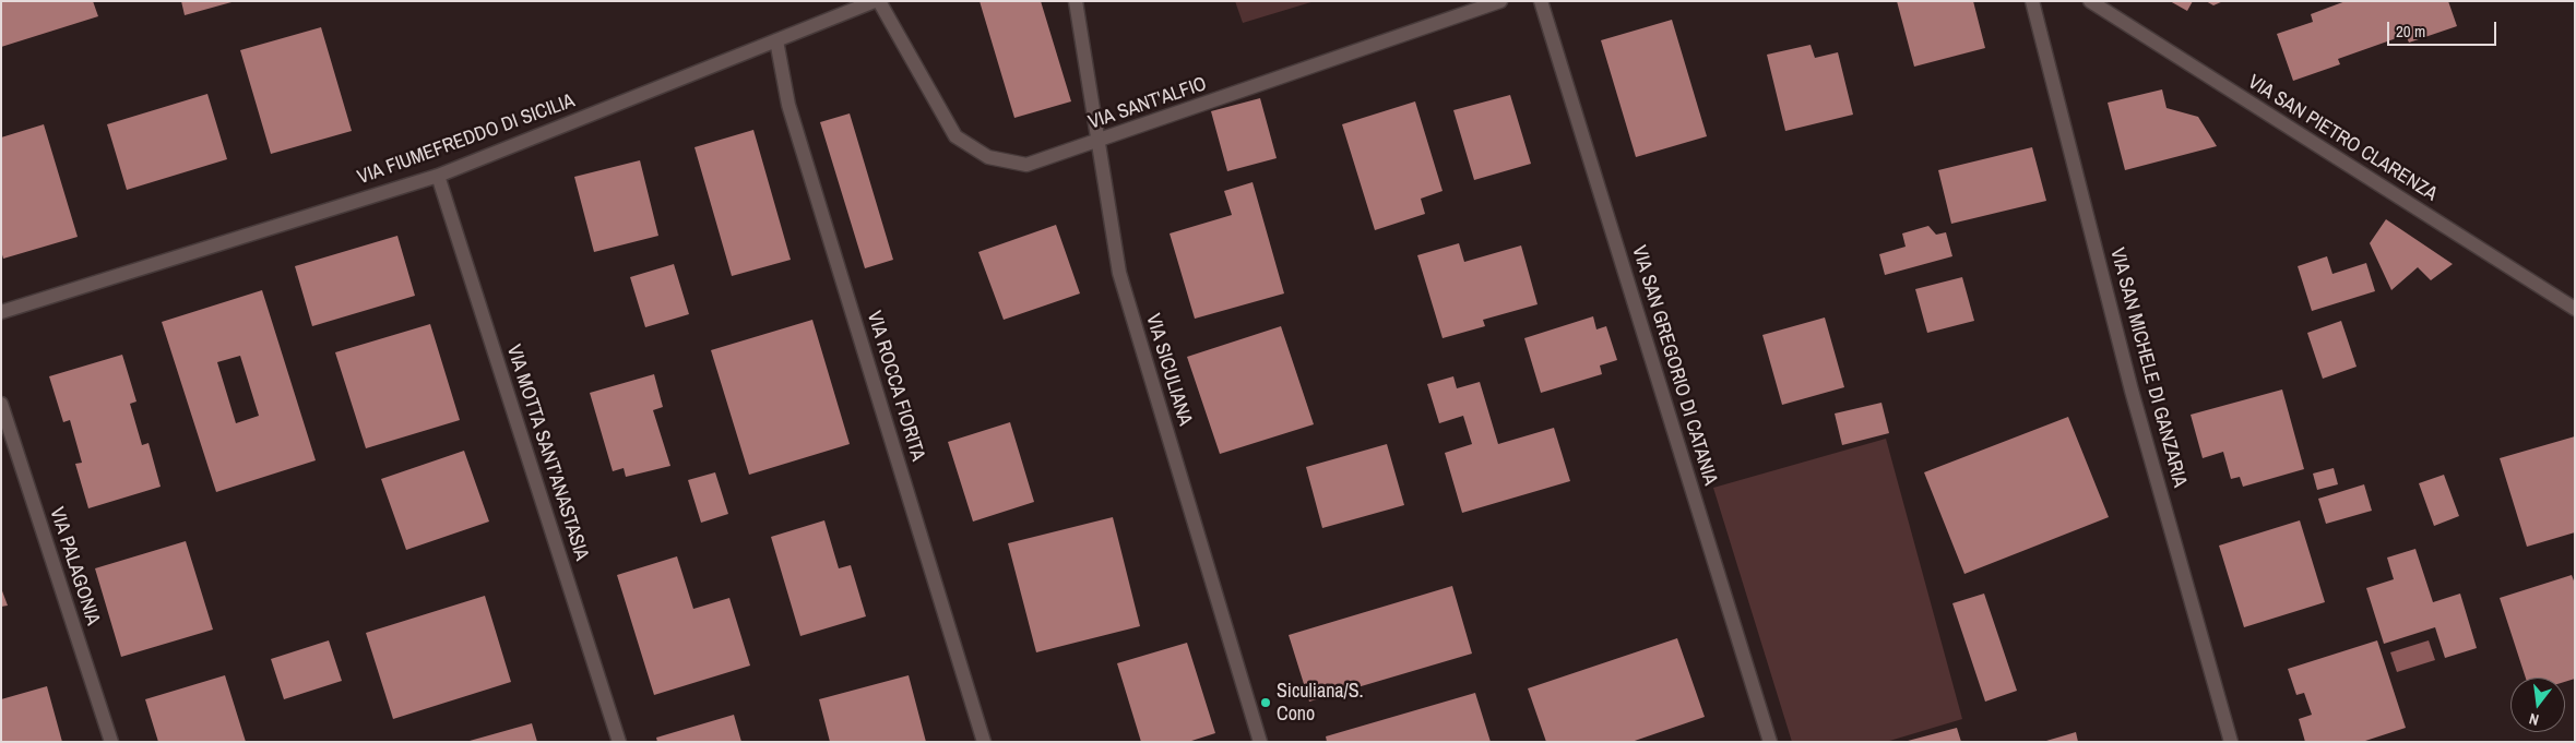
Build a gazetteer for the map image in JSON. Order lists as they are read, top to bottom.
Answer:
{
  "streets": {
    "street": [
      "VIA SANT'ALFIO",
      "VIA SAN PIETRO CLARENZA",
      "VIA FIUMEFREDDO DI SICILIA",
      "VIA SAN GREGORIO DI CATANIA",
      "VIA SAN MICHELE DI GANZARIA",
      "VIA SICULIANA",
      "VIA ROCCA FIORITA",
      "VIA MOTTA SANT'ANASTASIA",
      "VIA PALAGONIA"
    ]
  },
  "crossings": [
    ["VIA SANT'ALFIO", "VIA FIUMEFREDDO DI SICILIA"],
    ["VIA SANT'ALFIO", "VIA SICULIANA"],
    ["VIA FIUMEFREDDO DI SICILIA", "VIA ROCCA FIORITA"],
    ["VIA FIUMEFREDDO DI SICILIA", "VIA MOTTA SANT'ANASTASIA"]
  ],
  "places": ["Siculiana/S. Cono"],
  "scale_bar": "20 m",
  "north": "bottom"
}
